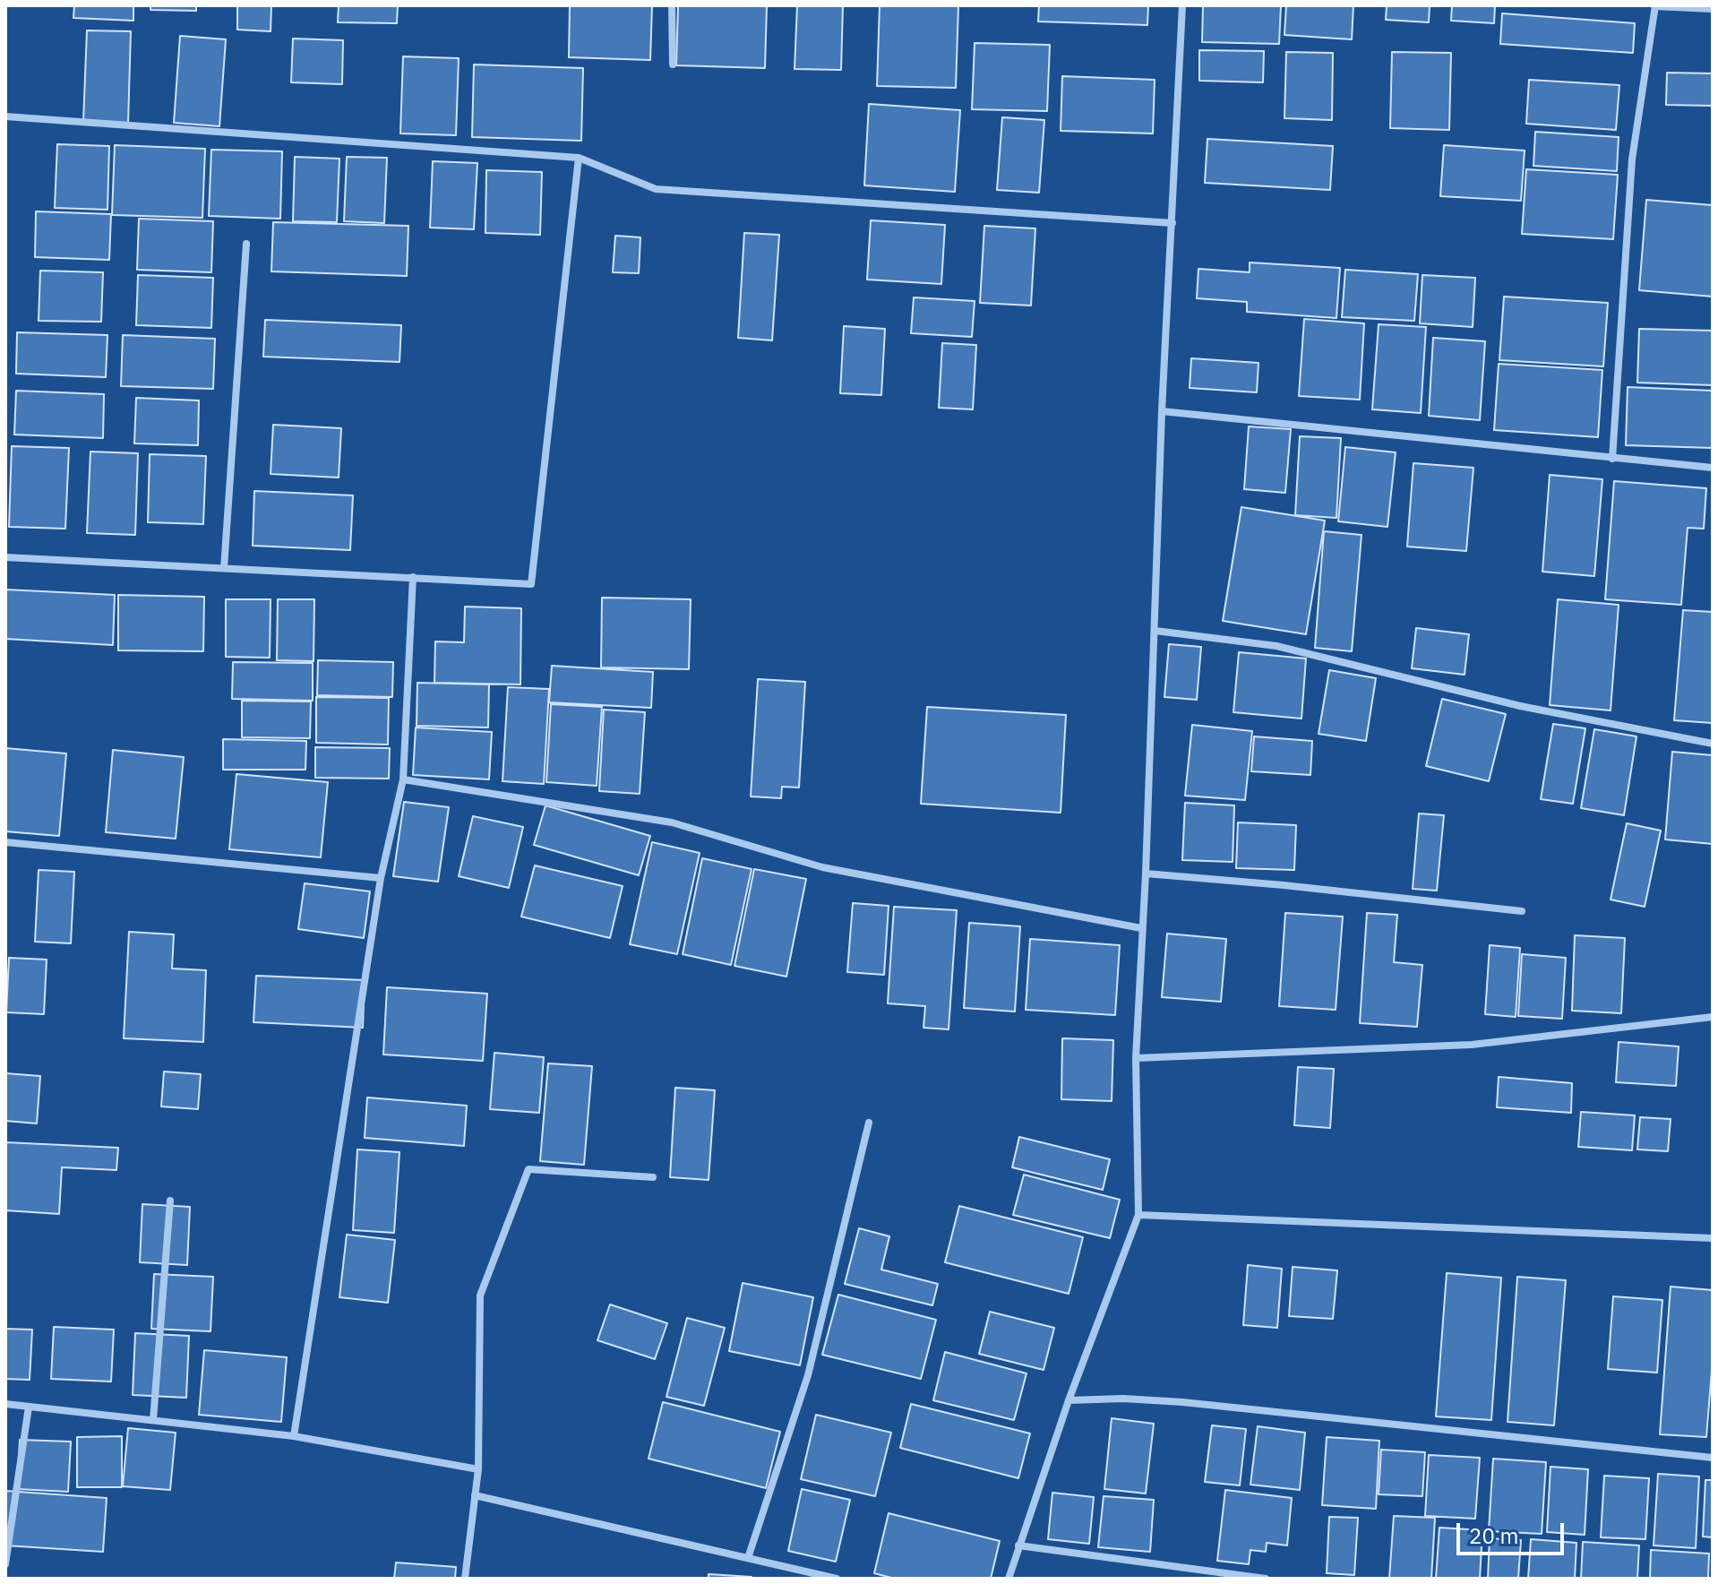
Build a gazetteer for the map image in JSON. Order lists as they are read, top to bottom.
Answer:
{
  "scale_bar": "20 m"
}
